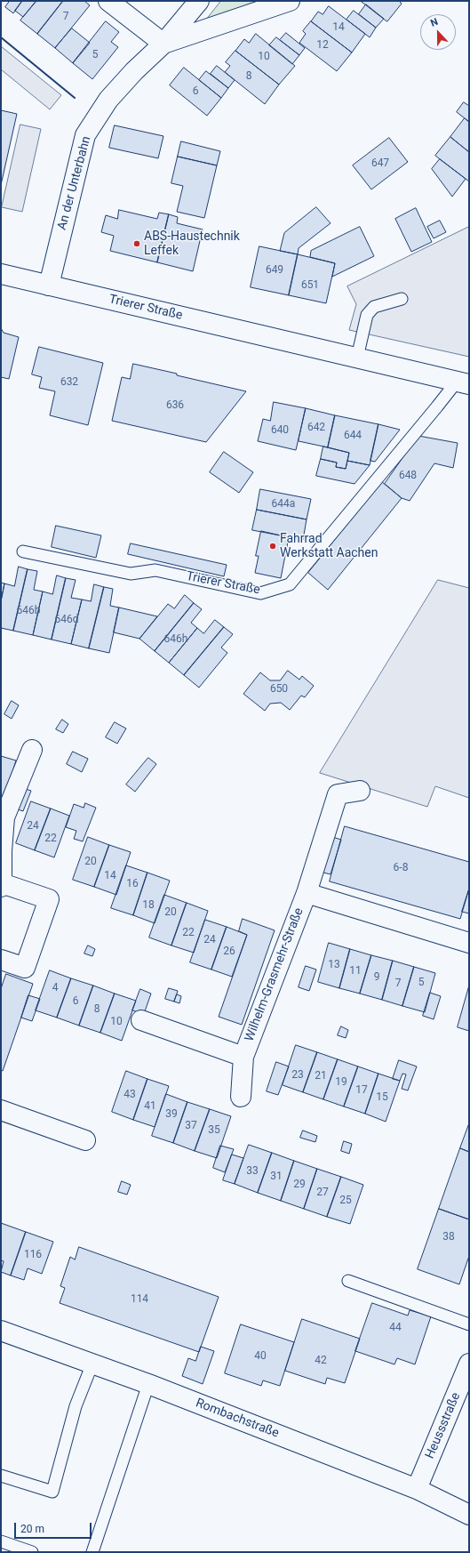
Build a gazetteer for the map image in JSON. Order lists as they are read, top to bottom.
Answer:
{
  "streets": {
    "street": [
      "An der Unterbahn",
      "Trierer Straße",
      "Wilhelm-Grasmehr-Straße",
      "Rombachstraße",
      "Heussstraße"
    ]
  },
  "crossings": [
    ["An der Unterbahn", "Trierer Straße"],
    ["Rombachstraße", "Heussstraße"]
  ],
  "places": ["ABS-Haustechnik Leffek", "Fahrrad Werkstatt Aachen"],
  "house_numbers": [
    "7",
    "14",
    "12",
    "5",
    "10",
    "8",
    "6",
    "647",
    "649",
    "651",
    "632",
    "636",
    "642",
    "640",
    "644",
    "648",
    "644a",
    "646b",
    "646d",
    "646h",
    "650",
    "24",
    "22",
    "20",
    "6-8",
    "14",
    "16",
    "18",
    "20",
    "22",
    "24",
    "26",
    "13",
    "11",
    "9",
    "5",
    "7",
    "4",
    "6",
    "8",
    "10",
    "23",
    "21",
    "19",
    "17",
    "43",
    "15",
    "41",
    "39",
    "37",
    "35",
    "33",
    "31",
    "29",
    "27",
    "25",
    "38",
    "116",
    "114",
    "44",
    "40",
    "42"
  ],
  "scale_bar": "20 m",
  "north": "top"
}
